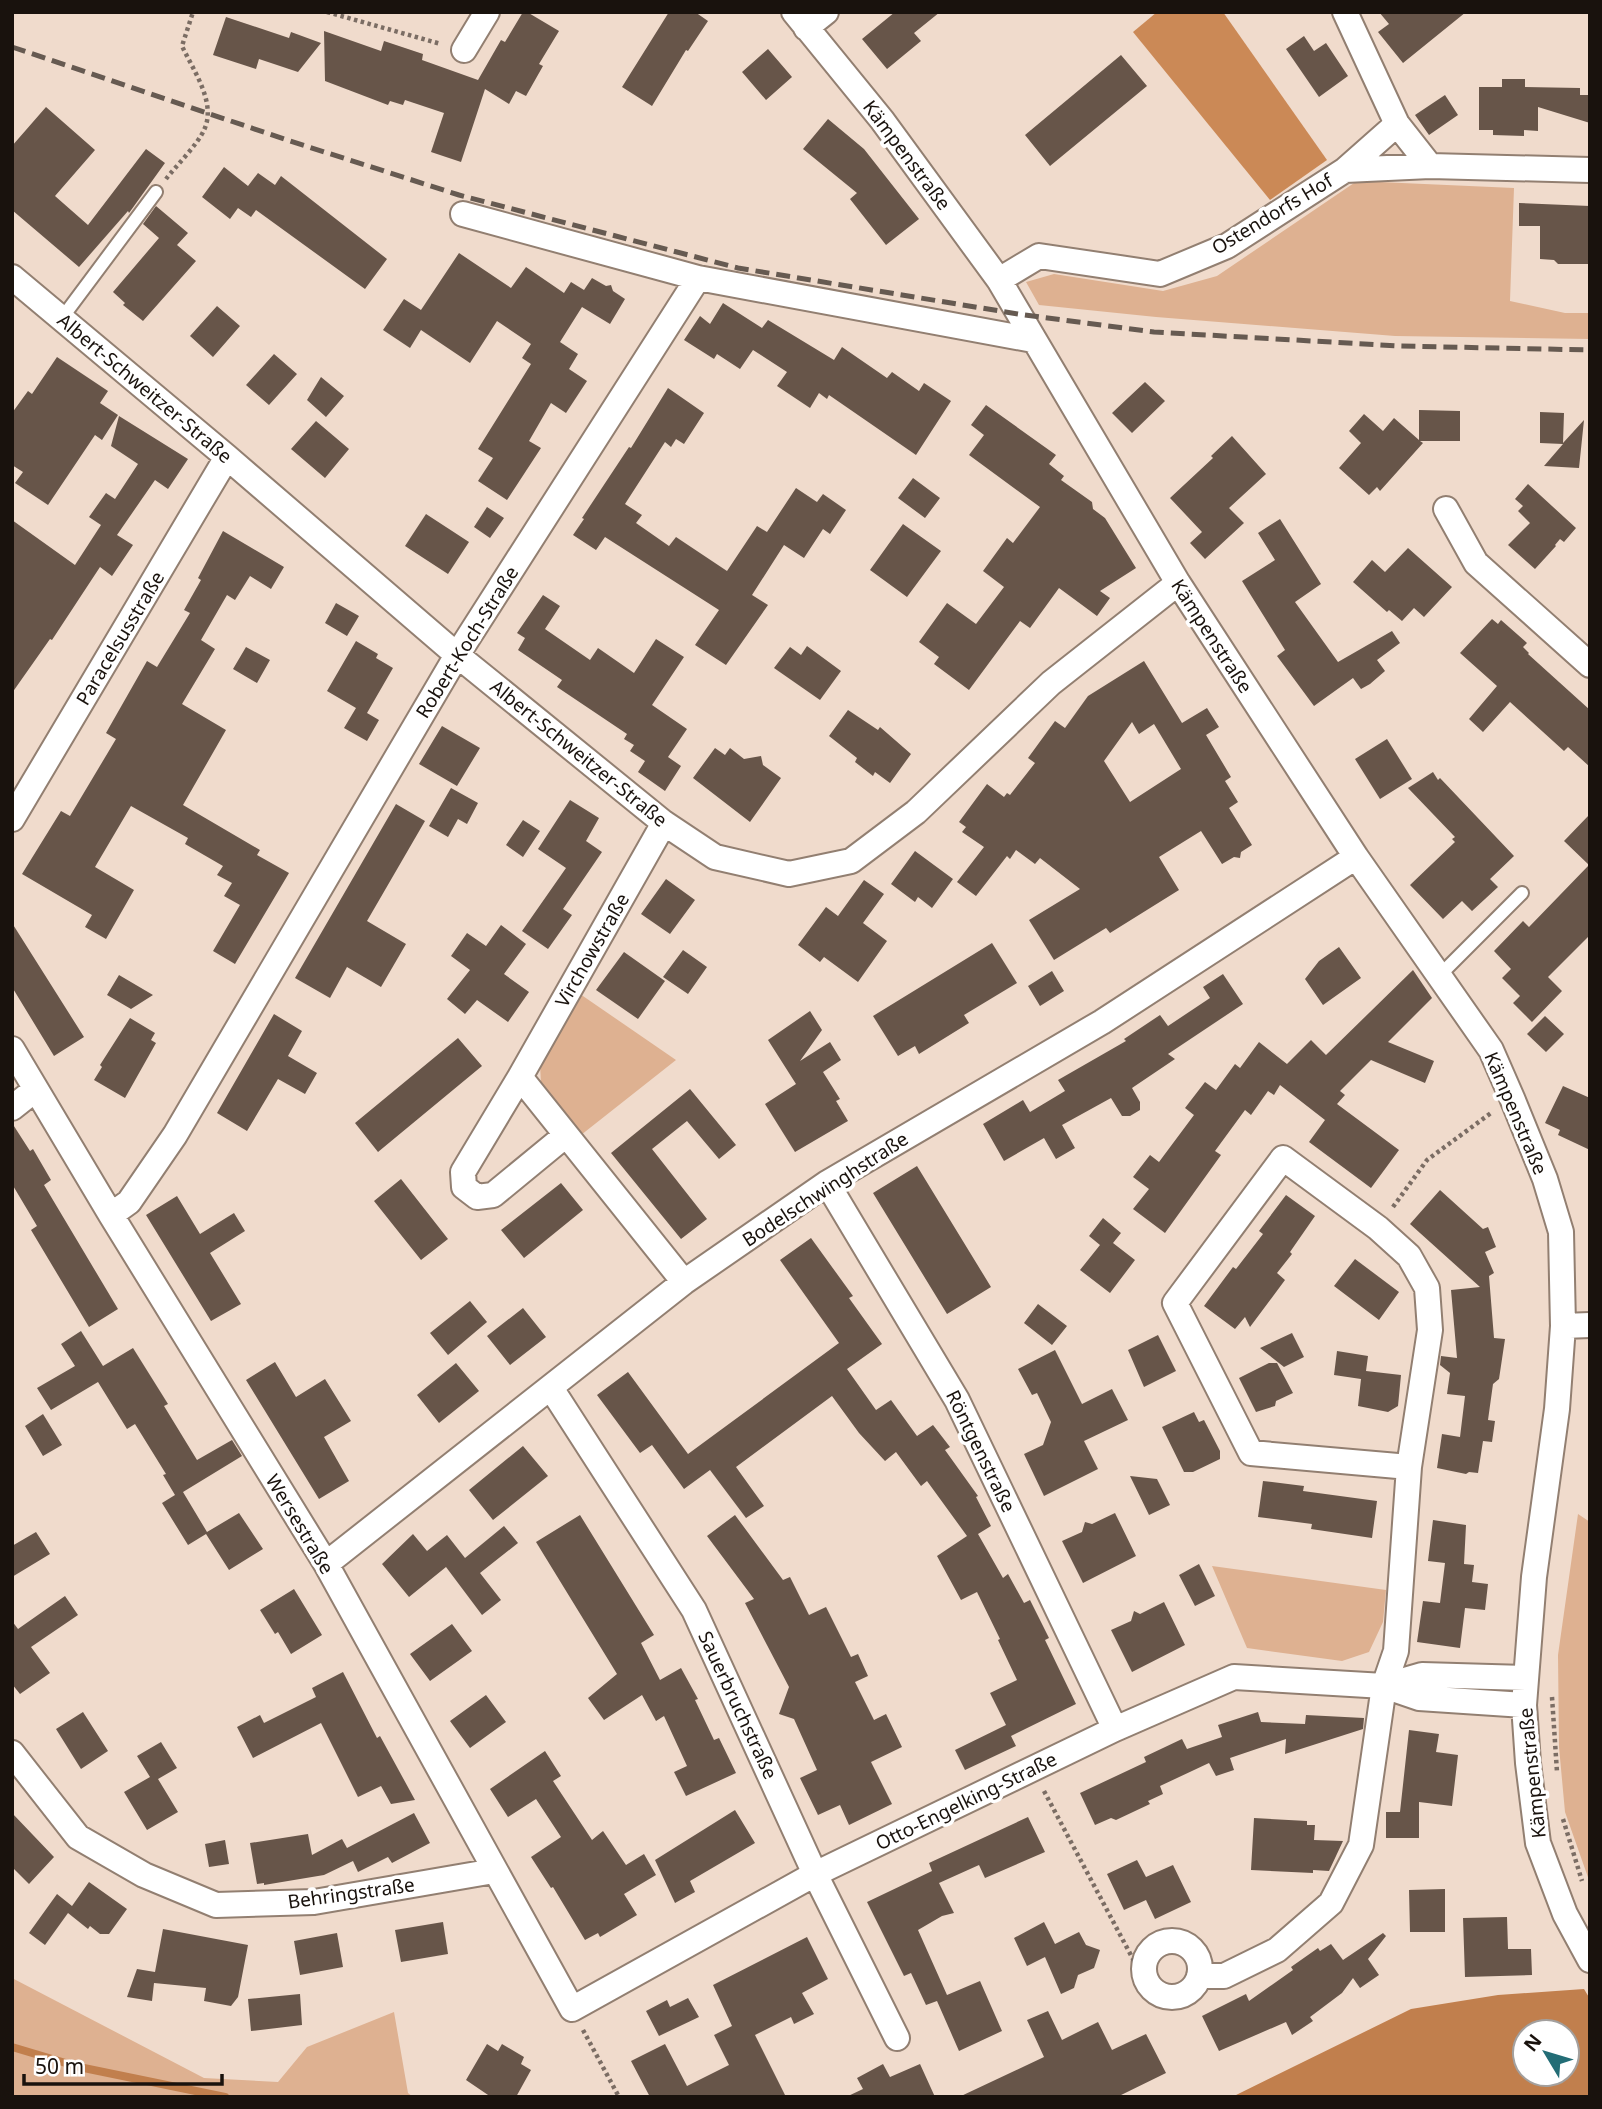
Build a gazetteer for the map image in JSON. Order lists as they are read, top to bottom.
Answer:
{
  "streets": {
    "street": [
      "Kämpenstraße",
      "Ostendorfs Hof",
      "Albert-Schweitzer-Straße",
      "Paracelsusstraße",
      "Robert-Koch-Straße",
      "Virchowstraße",
      "Bodelschwinghstraße",
      "Röntgenstraße",
      "Wersestraße",
      "Sauerbruchstraße",
      "Otto-Engelking-Straße",
      "Behringstraße"
    ]
  },
  "crossings": [
    ["Kämpenstraße", "Ostendorfs Hof"],
    ["Kämpenstraße", "Albert-Schweitzer-Straße"],
    ["Kämpenstraße", "Bodelschwinghstraße"],
    ["Kämpenstraße", "Otto-Engelking-Straße"],
    ["Albert-Schweitzer-Straße", "Paracelsusstraße"],
    ["Albert-Schweitzer-Straße", "Robert-Koch-Straße"],
    ["Albert-Schweitzer-Straße", "Virchowstraße"],
    ["Robert-Koch-Straße", "Wersestraße"],
    ["Bodelschwinghstraße", "Röntgenstraße"],
    ["Bodelschwinghstraße", "Wersestraße"],
    ["Bodelschwinghstraße", "Sauerbruchstraße"],
    ["Röntgenstraße", "Otto-Engelking-Straße"],
    ["Wersestraße", "Otto-Engelking-Straße"],
    ["Wersestraße", "Behringstraße"],
    ["Sauerbruchstraße", "Otto-Engelking-Straße"]
  ],
  "scale_bar": "50 m",
  "north": "top left"
}
